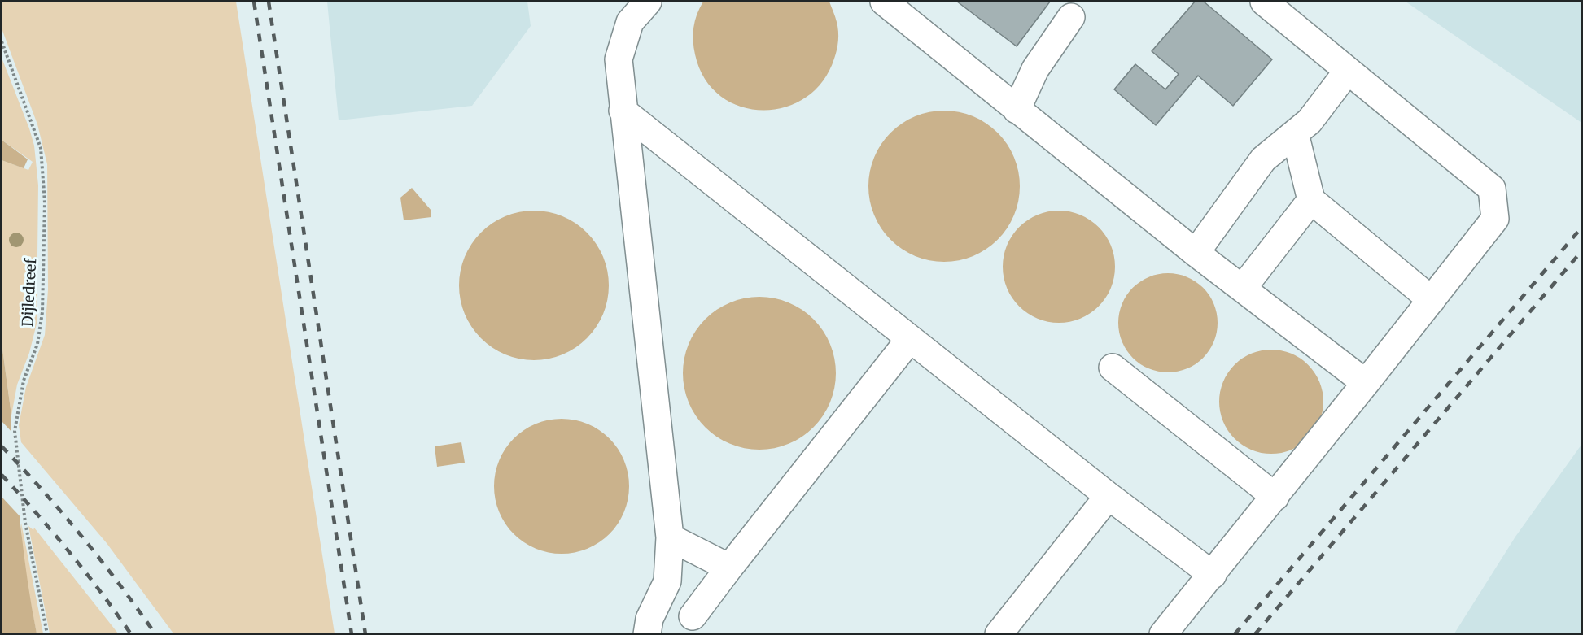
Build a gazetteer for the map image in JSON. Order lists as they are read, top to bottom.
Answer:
{
  "streets": {
    "path": ["Dijledreef"]
  }
}
